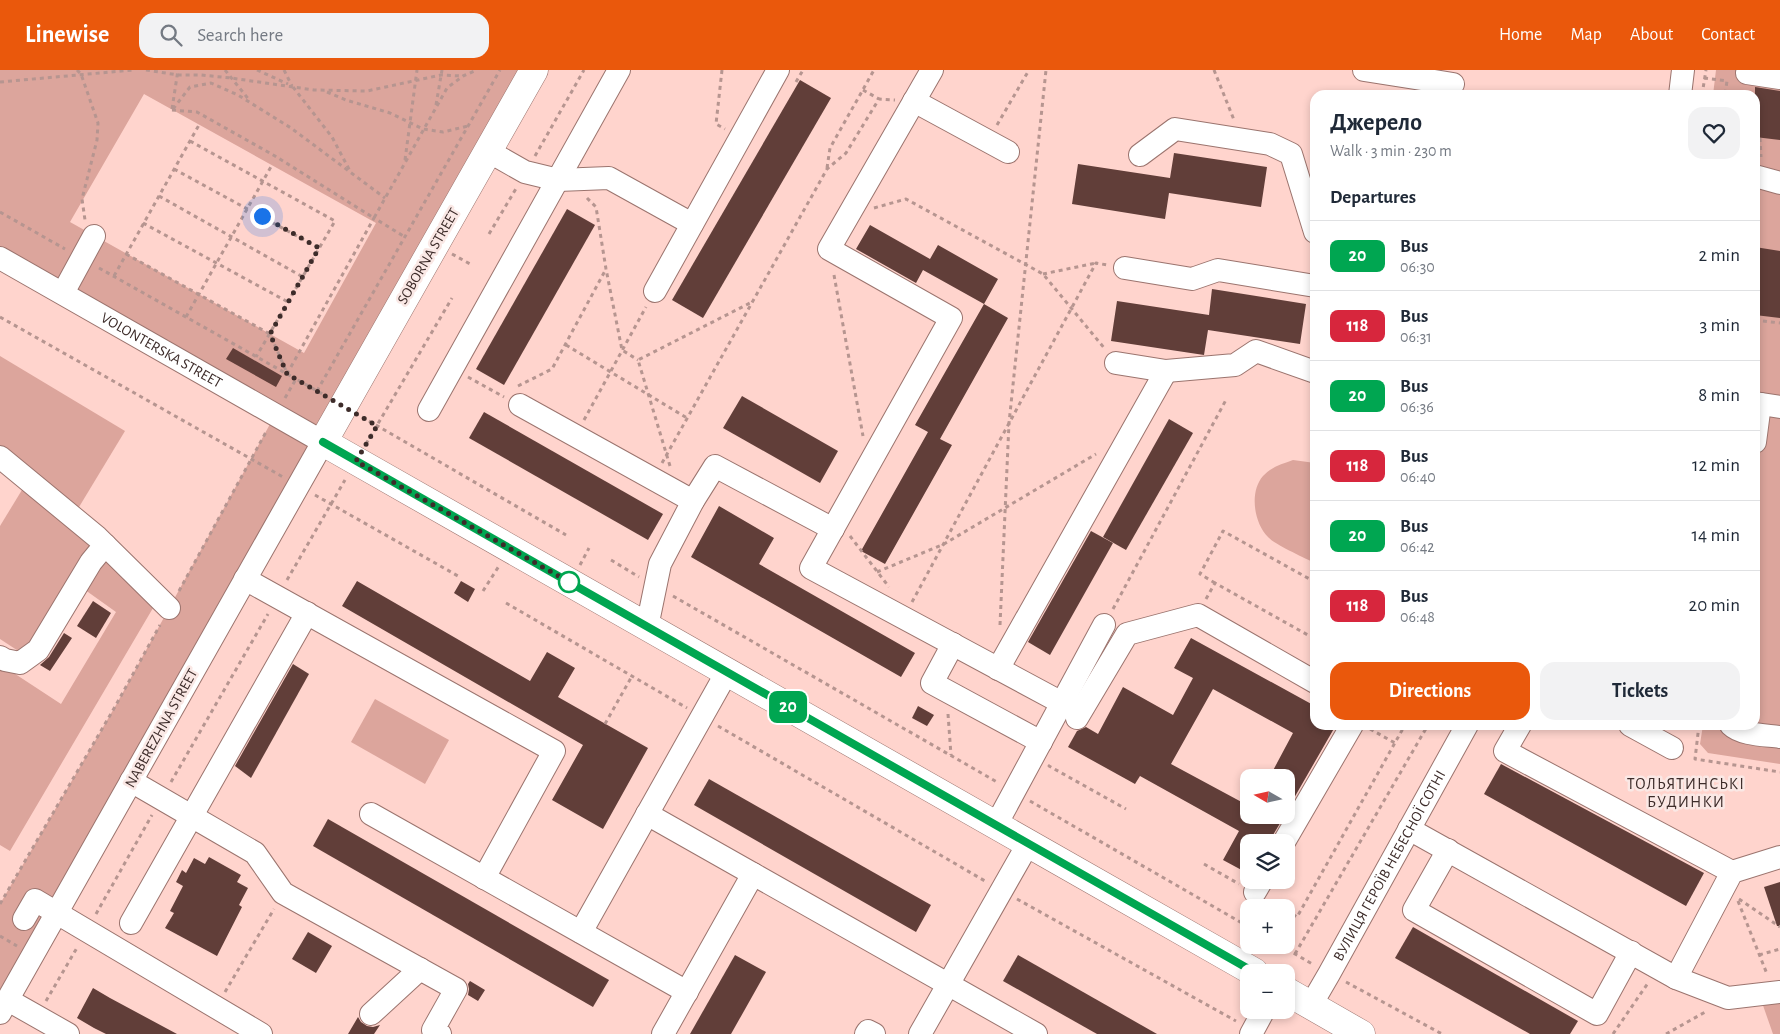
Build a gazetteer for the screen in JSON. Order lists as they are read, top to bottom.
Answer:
{
  "streets": {
    "main road": ["SOBORNA STREET"],
    "street": ["VOLONTERSKA STREET", "NABEREZHNA STREET", "ВУЛИЦЯ ГЕРОЇВ НЕБЕСНОЇ СОТНІ"]
  },
  "crossings": [
    ["SOBORNA STREET", "VOLONTERSKA STREET"],
    ["SOBORNA STREET", "NABEREZHNA STREET"],
    ["VOLONTERSKA STREET", "NABEREZHNA STREET"]
  ],
  "districts": ["ТОЛЬЯТИНСЬКІ БУДИНКИ"],
  "lines": ["bus line 20"],
  "north": "left",
  "page": {
    "header": "Linewise",
    "search": "Search here",
    "nav": [
      "Home",
      "Map",
      "About",
      "Contact"
    ],
    "on_map": "20",
    "heading": [
      ["Джерело", "Walk · 3 min · 230 m"],
      "Departures"
    ],
    "list": [
      {
        "mark": "20",
        "name": "Bus",
        "note": "06:30",
        "value": "2 min"
      },
      {
        "mark": "118",
        "name": "Bus",
        "note": "06:31",
        "value": "3 min"
      },
      {
        "mark": "20",
        "name": "Bus",
        "note": "06:36",
        "value": "8 min"
      },
      {
        "mark": "118",
        "name": "Bus",
        "note": "06:40",
        "value": "12 min"
      },
      {
        "mark": "20",
        "name": "Bus",
        "note": "06:42",
        "value": "14 min"
      },
      {
        "mark": "118",
        "name": "Bus",
        "note": "06:48",
        "value": "20 min"
      }
    ],
    "buttons": ["Directions", "Tickets"],
    "map_buttons": ["+", "−"]
  }
}
